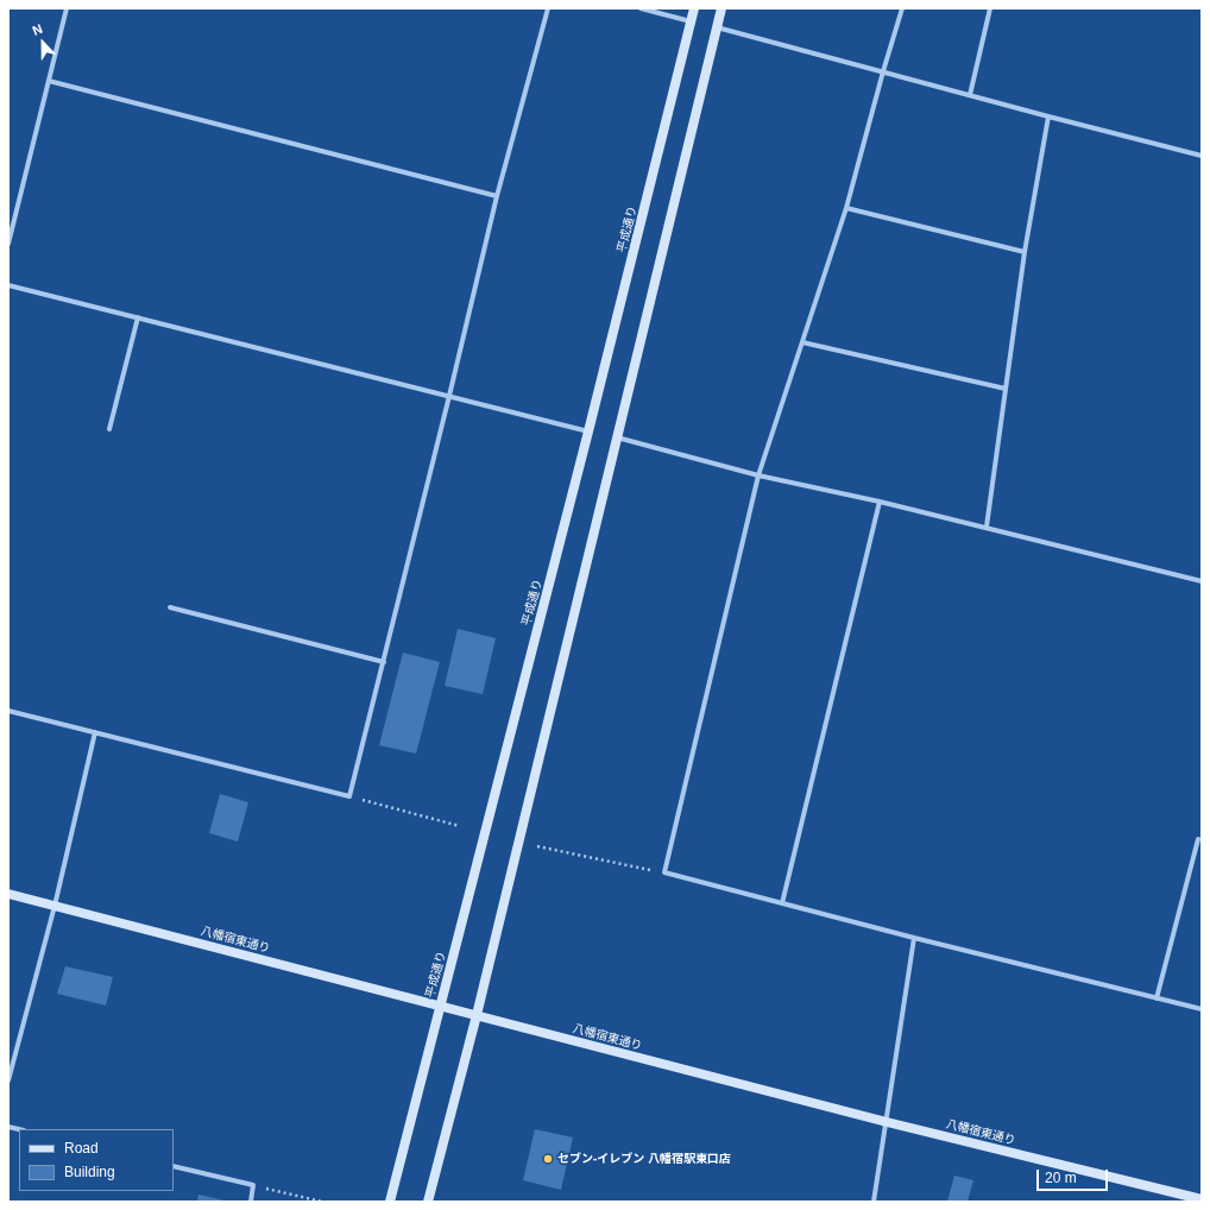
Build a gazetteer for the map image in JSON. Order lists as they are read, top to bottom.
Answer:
{
  "streets": {
    "street": ["平成通り", "八幡宿東通り"]
  },
  "crossings": [
    ["平成通り", "八幡宿東通り"]
  ],
  "places": ["セブン-イレブン 八幡宿駅東口店"],
  "legend": ["Road", "Building"],
  "scale_bar": "20 m",
  "north": "top"
}
